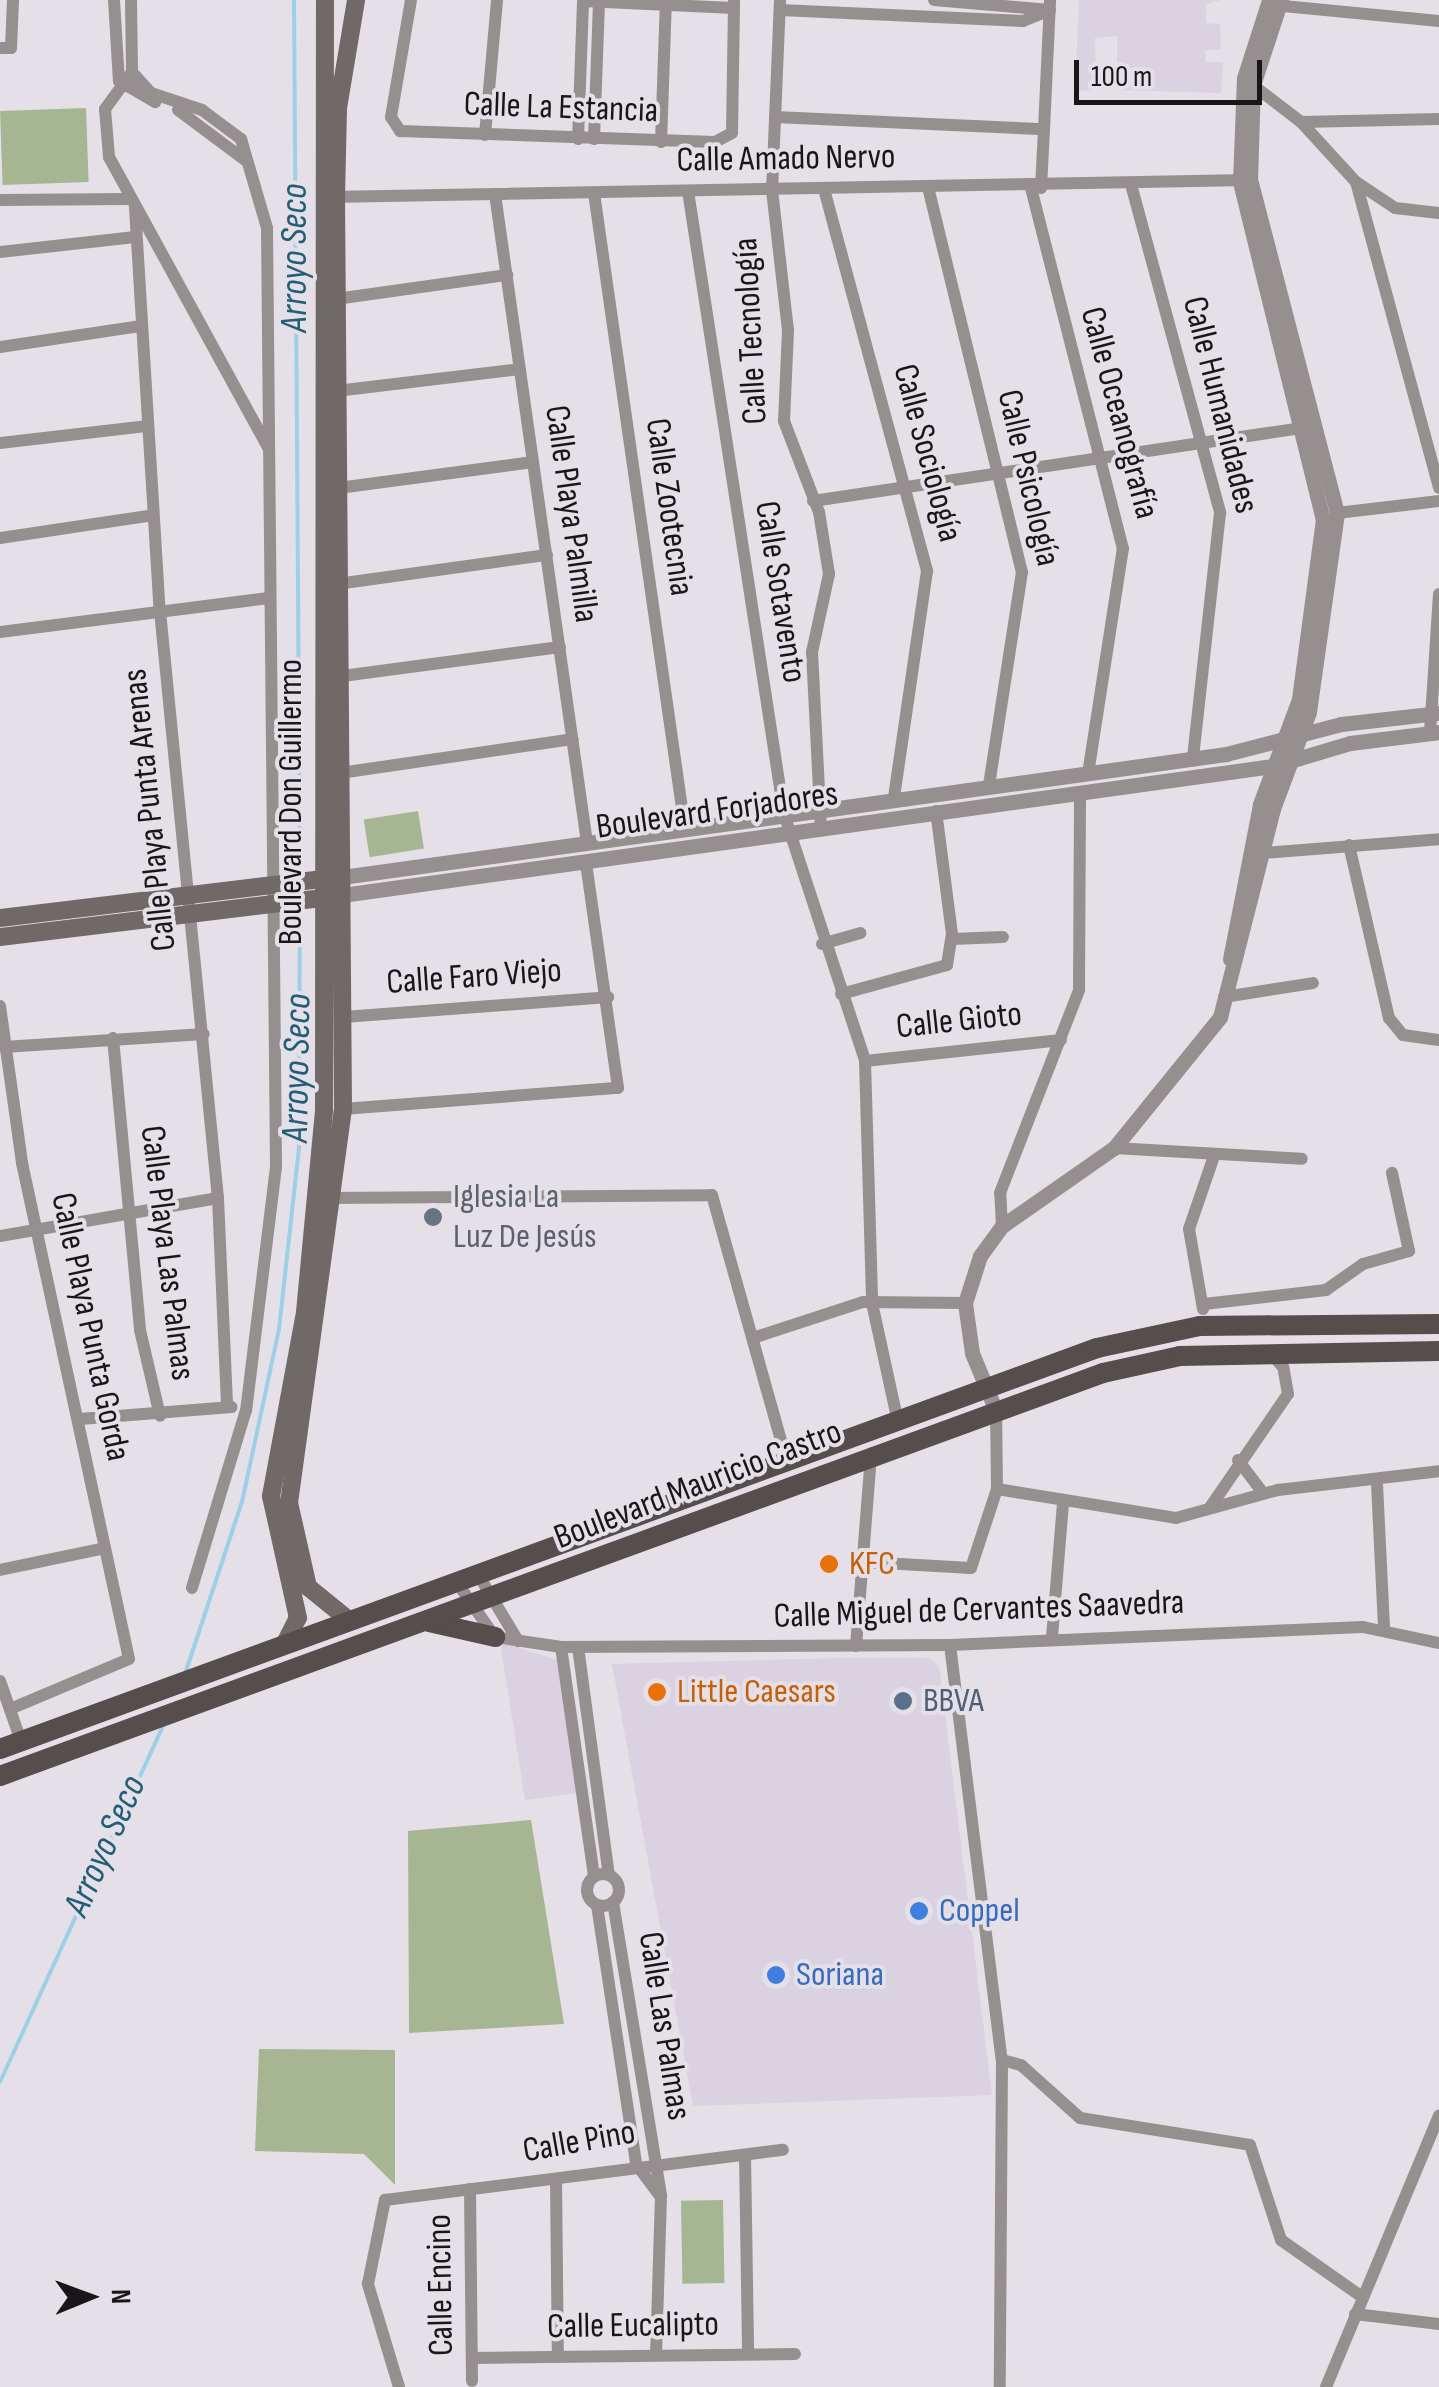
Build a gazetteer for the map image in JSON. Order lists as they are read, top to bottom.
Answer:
{
  "streets": {
    "main road": ["Boulevard Don Guillermo", "Boulevard Forjadores", "Boulevard Mauricio Castro"],
    "street": [
      "Calle La Estancia",
      "Calle Amado Nervo",
      "Calle Tecnología",
      "Calle Humanidades",
      "Calle Oceanografía",
      "Calle Sociología",
      "Calle Psicología",
      "Calle Zootecnia",
      "Calle Playa Palmilla",
      "Calle Sotavento",
      "Calle Playa Punta Arenas",
      "Calle Faro Viejo",
      "Calle Gioto",
      "Calle Playa Las Palmas",
      "Calle Playa Punta Gorda",
      "Calle Miguel de Cervantes Saavedra",
      "Calle Las Palmas",
      "Calle Pino",
      "Calle Encino",
      "Calle Eucalipto"
    ]
  },
  "crossings": [
    ["Calle Amado Nervo", "Calle Tecnología"],
    ["Calle Amado Nervo", "Calle Humanidades"],
    ["Calle Amado Nervo", "Calle Oceanografía"],
    ["Calle Amado Nervo", "Calle Sociología"],
    ["Calle Amado Nervo", "Calle Psicología"],
    ["Calle Amado Nervo", "Calle Zootecnia"],
    ["Calle Amado Nervo", "Calle Playa Palmilla"],
    ["Calle Amado Nervo", "Calle Sotavento"],
    ["Calle Amado Nervo", "Boulevard Don Guillermo"],
    ["Calle Tecnología", "Boulevard Forjadores"],
    ["Calle Humanidades", "Boulevard Forjadores"],
    ["Calle Oceanografía", "Boulevard Forjadores"],
    ["Calle Sociología", "Boulevard Forjadores"],
    ["Calle Psicología", "Boulevard Forjadores"],
    ["Calle Zootecnia", "Boulevard Forjadores"],
    ["Calle Playa Palmilla", "Boulevard Forjadores"],
    ["Calle Sotavento", "Boulevard Forjadores"],
    ["Calle Sotavento", "Calle Gioto"],
    ["Calle Sotavento", "Boulevard Mauricio Castro"],
    ["Boulevard Don Guillermo", "Boulevard Forjadores"],
    ["Boulevard Don Guillermo", "Calle Faro Viejo"],
    ["Boulevard Don Guillermo", "Boulevard Mauricio Castro"],
    ["Calle Playa Punta Arenas", "Boulevard Forjadores"],
    ["Calle Las Palmas", "Calle Pino"],
    ["Calle Las Palmas", "Calle Eucalipto"],
    ["Calle Pino", "Calle Encino"],
    ["Calle Encino", "Calle Eucalipto"]
  ],
  "water": ["Arroyo Seco"],
  "places": [
    "Iglesia La Luz De Jesús",
    "KFC",
    "Little Caesars",
    "BBVA",
    "Coppel",
    "Soriana"
  ],
  "scale_bar": "100 m",
  "north": "right"
}
